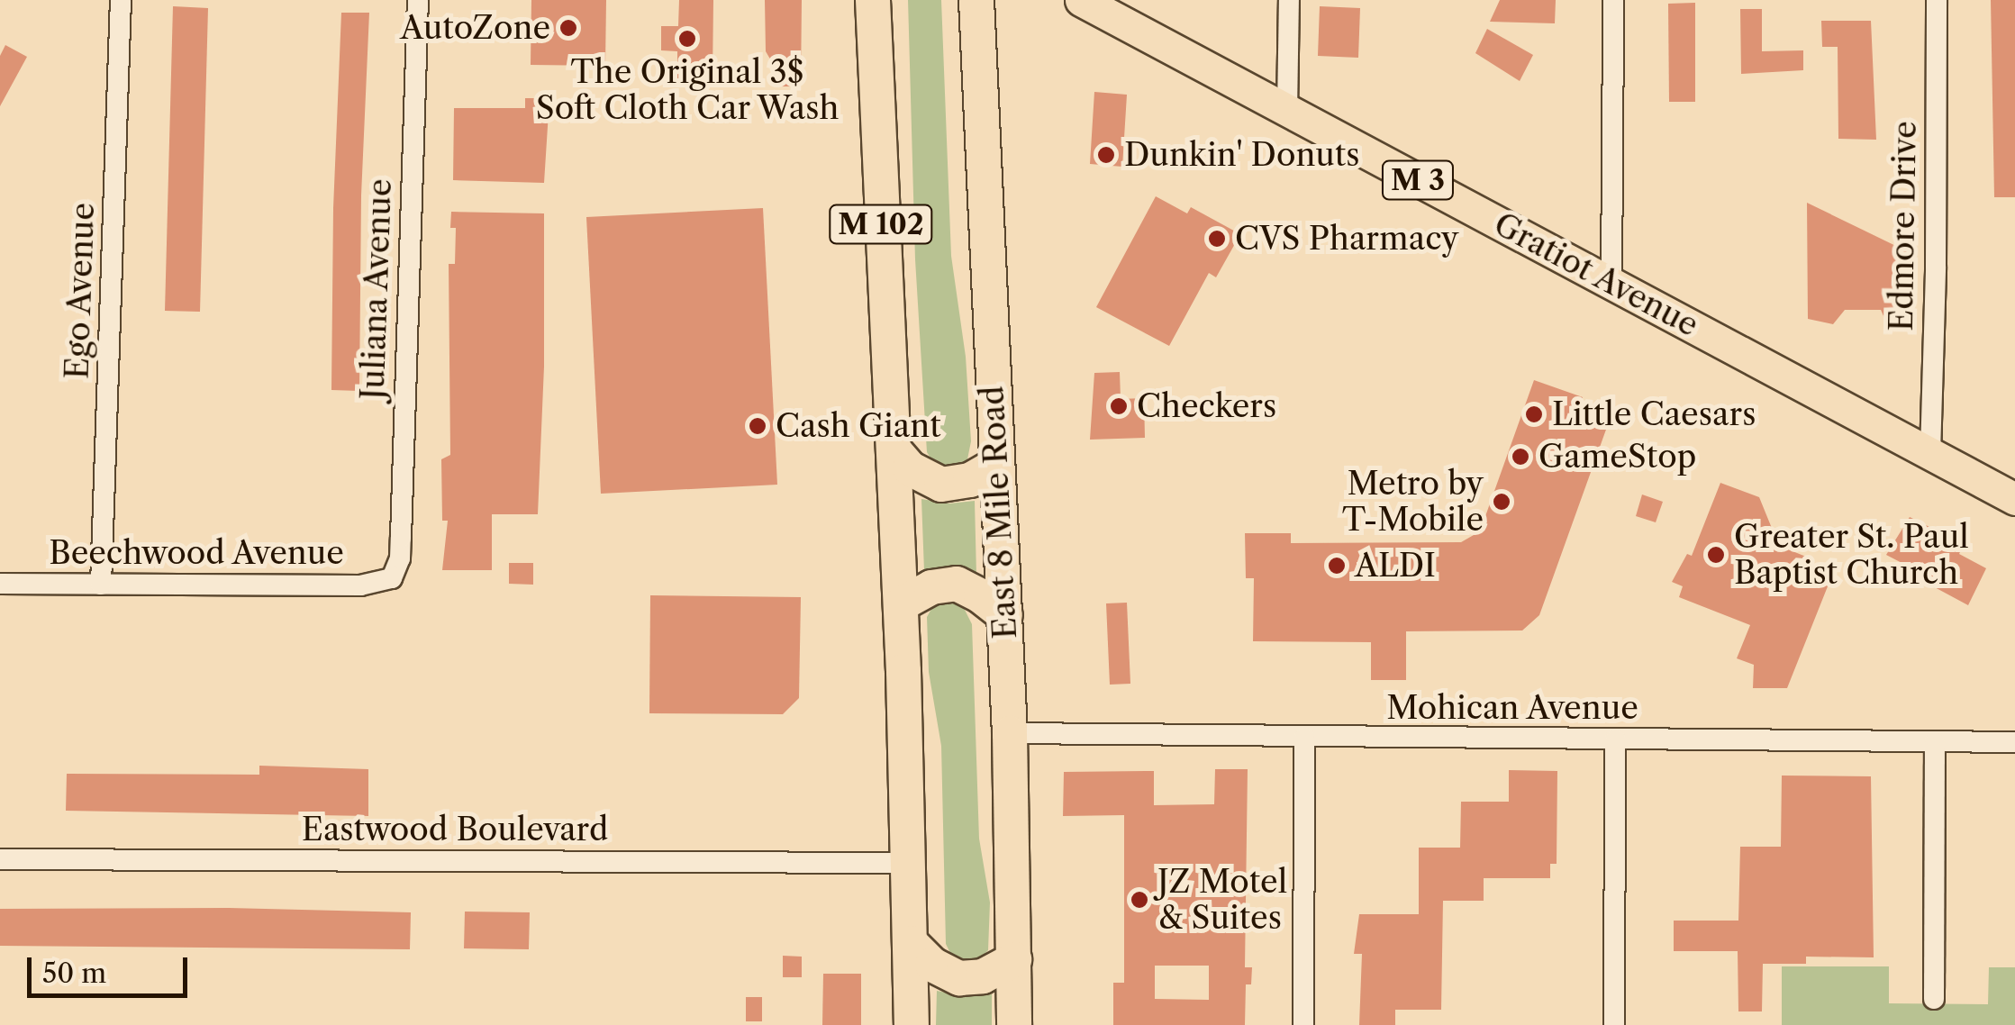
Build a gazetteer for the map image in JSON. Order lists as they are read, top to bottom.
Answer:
{
  "streets": {
    "highway": ["M 102", "East 8 Mile Road"],
    "main road": ["M 3", "Gratiot Avenue"],
    "street": [
      "Edmore Drive",
      "Juliana Avenue",
      "Ego Avenue",
      "Beechwood Avenue",
      "Mohican Avenue",
      "Eastwood Boulevard"
    ]
  },
  "crossings": [
    ["M 102", "Eastwood Boulevard"],
    ["Edmore Drive", "Gratiot Avenue"],
    ["Juliana Avenue", "Beechwood Avenue"],
    ["Ego Avenue", "Beechwood Avenue"],
    ["East 8 Mile Road", "Mohican Avenue"]
  ],
  "places": [
    "AutoZone",
    "The Original 3$ Soft Cloth Car Wash",
    "Dunkin' Donuts",
    "CVS Pharmacy",
    "Checkers",
    "Little Caesars",
    "Cash Giant",
    "GameStop",
    "Metro by T-Mobile",
    "Greater St. Paul Baptist Church",
    "ALDI",
    "JZ Motel & Suites"
  ],
  "scale_bar": "50 m"
}
